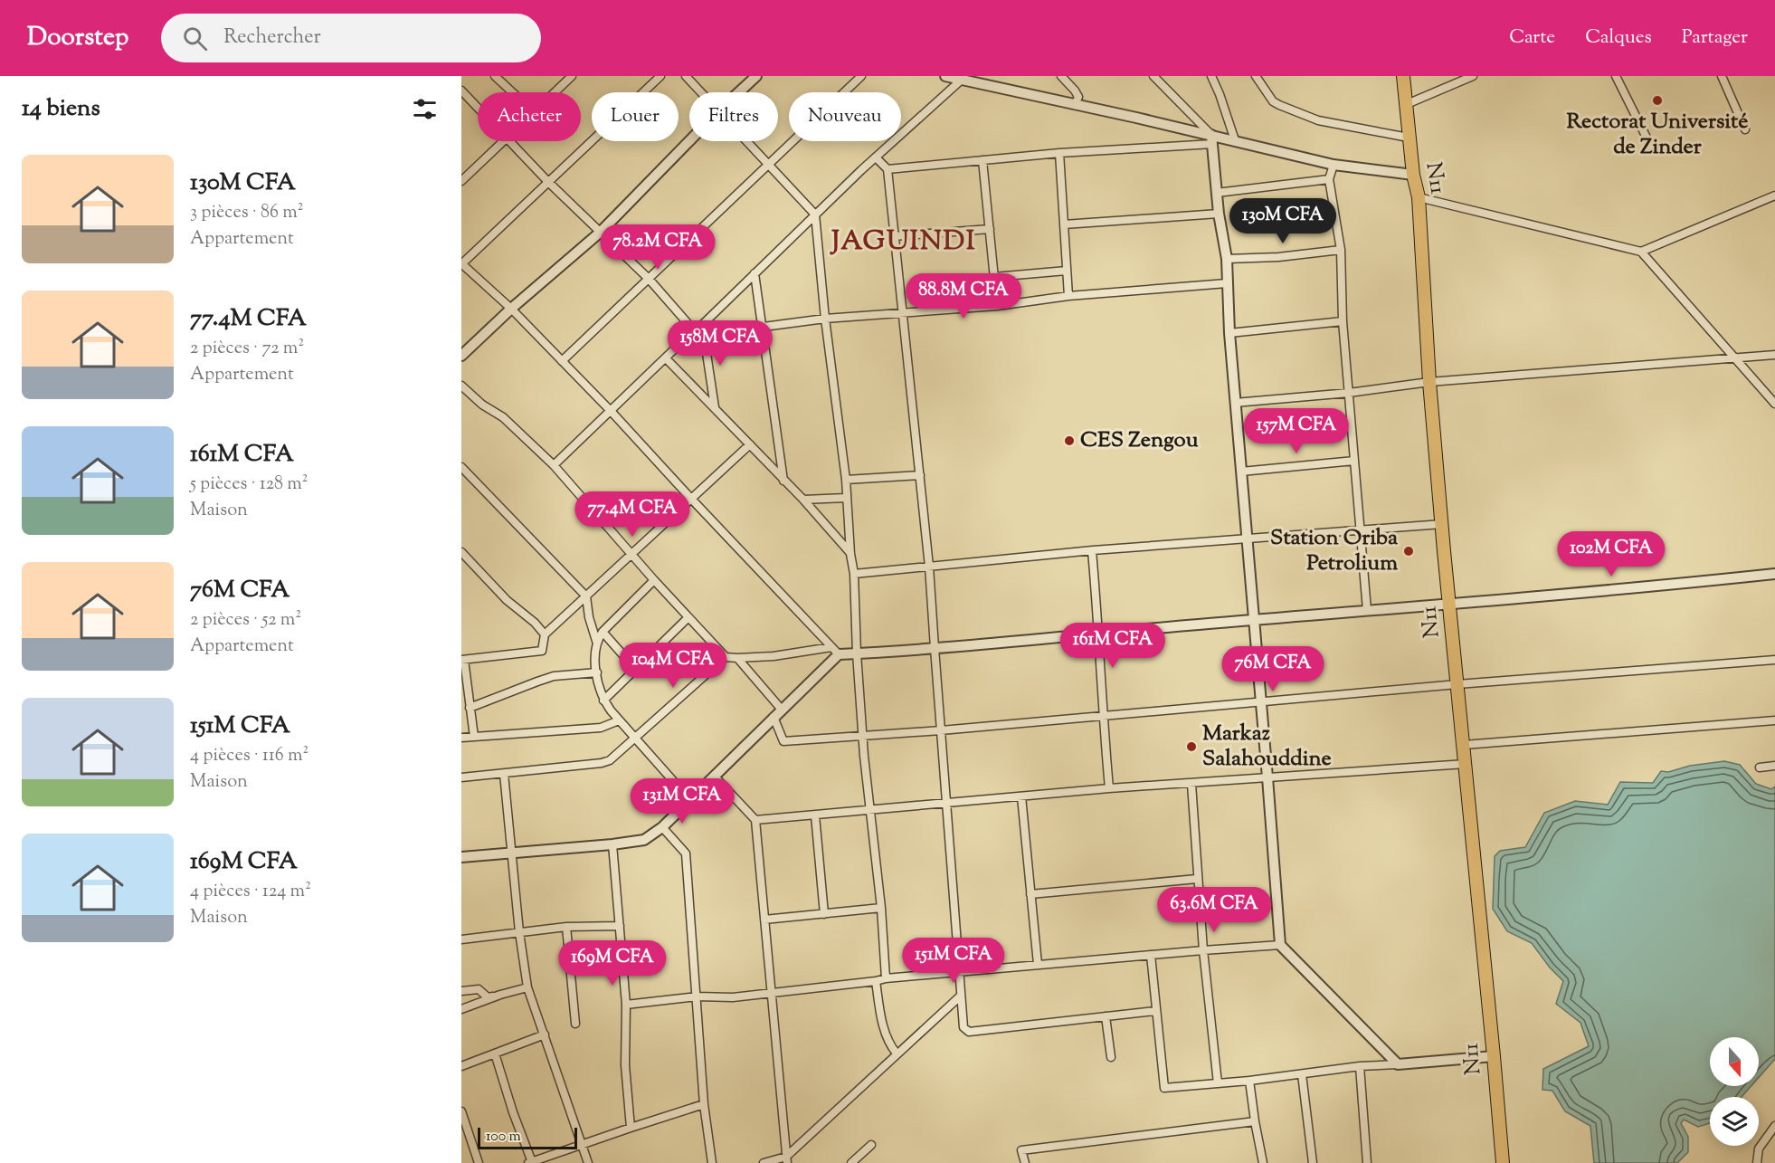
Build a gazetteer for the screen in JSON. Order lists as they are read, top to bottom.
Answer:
{
  "streets": {
    "main road": ["N11"]
  },
  "districts": ["JAGUINDI"],
  "places": [
    "Rectorat Université de Zinder",
    "CES Zengou",
    "Station Oriba Petrolium",
    "Markaz Salahouddine"
  ],
  "scale_bar": "100 m",
  "north": "bottom",
  "page": {
    "header": "Doorstep",
    "search": "Rechercher",
    "nav": ["Carte", "Calques", "Partager"],
    "heading": "14 biens",
    "chip": [
      "Acheter",
      "Louer",
      "Filtres",
      "Nouveau"
    ],
    "list": [
      {
        "name": "130M CFA",
        "note": "3 pièces · 86 m² · Appartement"
      },
      {
        "name": "77.4M CFA",
        "note": "2 pièces · 72 m² · Appartement"
      },
      {
        "name": "161M CFA",
        "note": "5 pièces · 128 m² · Maison"
      },
      {
        "name": "76M CFA",
        "note": "2 pièces · 52 m² · Appartement"
      },
      {
        "name": "151M CFA",
        "note": "4 pièces · 116 m² · Maison"
      },
      {
        "name": "169M CFA",
        "note": "4 pièces · 124 m² · Maison"
      }
    ],
    "price": [
      "130M CFA",
      "78.2M CFA",
      "88.8M CFA",
      "158M CFA",
      "157M CFA",
      "77.4M CFA",
      "102M CFA",
      "161M CFA",
      "104M CFA",
      "76M CFA",
      "131M CFA",
      "63.6M CFA",
      "151M CFA",
      "169M CFA"
    ],
    "scale": "100 m"
  }
}
